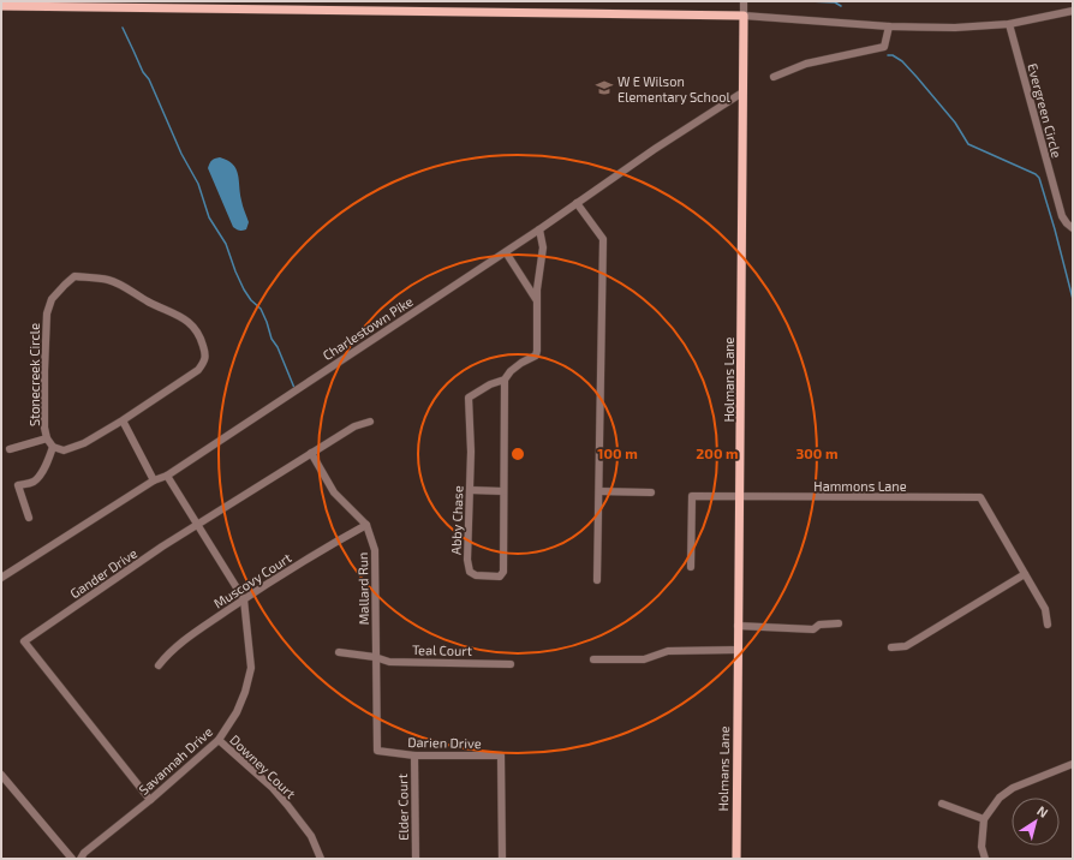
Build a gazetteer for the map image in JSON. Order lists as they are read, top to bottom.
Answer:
{
  "streets": {
    "main road": ["Holmans Lane"],
    "street": [
      "Evergreen Circle",
      "Charlestown Pike",
      "Stonecreek Circle",
      "Hammons Lane",
      "Abby Chase",
      "Gander Drive",
      "Muscovy Court",
      "Mallard Run",
      "Teal Court",
      "Darien Drive",
      "Savannah Drive",
      "Downey Court",
      "Elder Court"
    ]
  },
  "crossings": [
    ["Charlestown Pike", "Holmans Lane"],
    ["Charlestown Pike", "Abby Chase"],
    ["Charlestown Pike", "Savannah Drive"],
    ["Holmans Lane", "Hammons Lane"],
    ["Gander Drive", "Mallard Run"],
    ["Gander Drive", "Savannah Drive"],
    ["Muscovy Court", "Mallard Run"],
    ["Muscovy Court", "Savannah Drive"],
    ["Mallard Run", "Teal Court"],
    ["Mallard Run", "Darien Drive"],
    ["Teal Court", "Darien Drive"],
    ["Darien Drive", "Elder Court"],
    ["Savannah Drive", "Downey Court"]
  ],
  "places": {
    "school or university": ["W E Wilson Elementary School"]
  },
  "north": "top right",
  "rings": ["100 m", "200 m", "300 m"]
}
